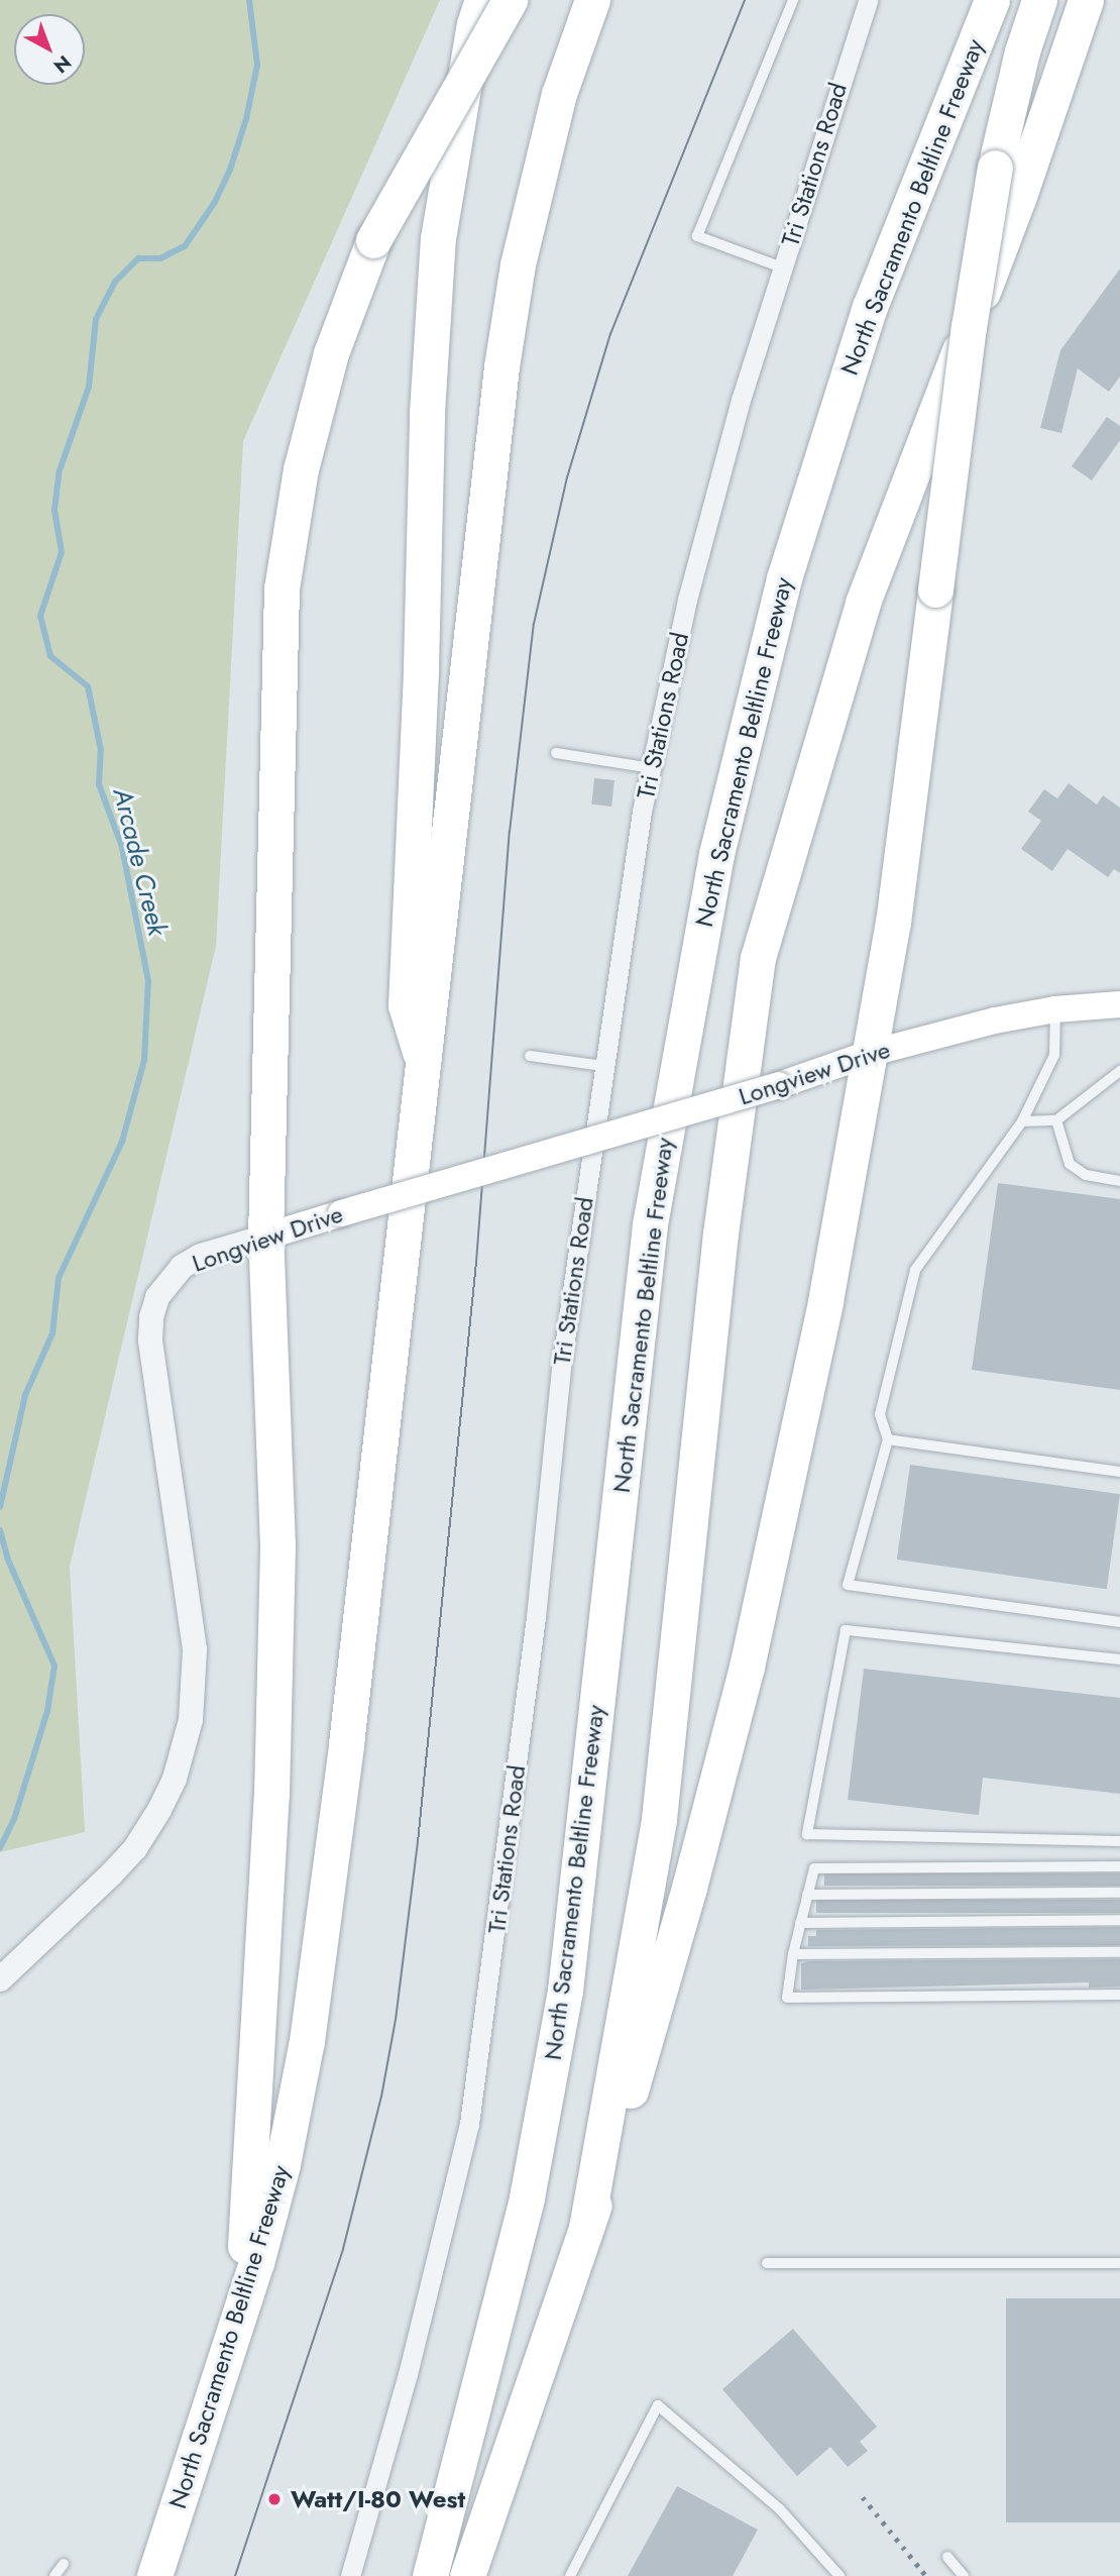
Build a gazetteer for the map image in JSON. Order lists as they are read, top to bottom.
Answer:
{
  "streets": {
    "highway": ["North Sacramento Beltline Freeway"],
    "main road": ["Longview Drive"],
    "street": ["Tri Stations Road"]
  },
  "water": ["Arcade Creek"],
  "places": ["Watt/I-80 West"],
  "north": "bottom right"
}
